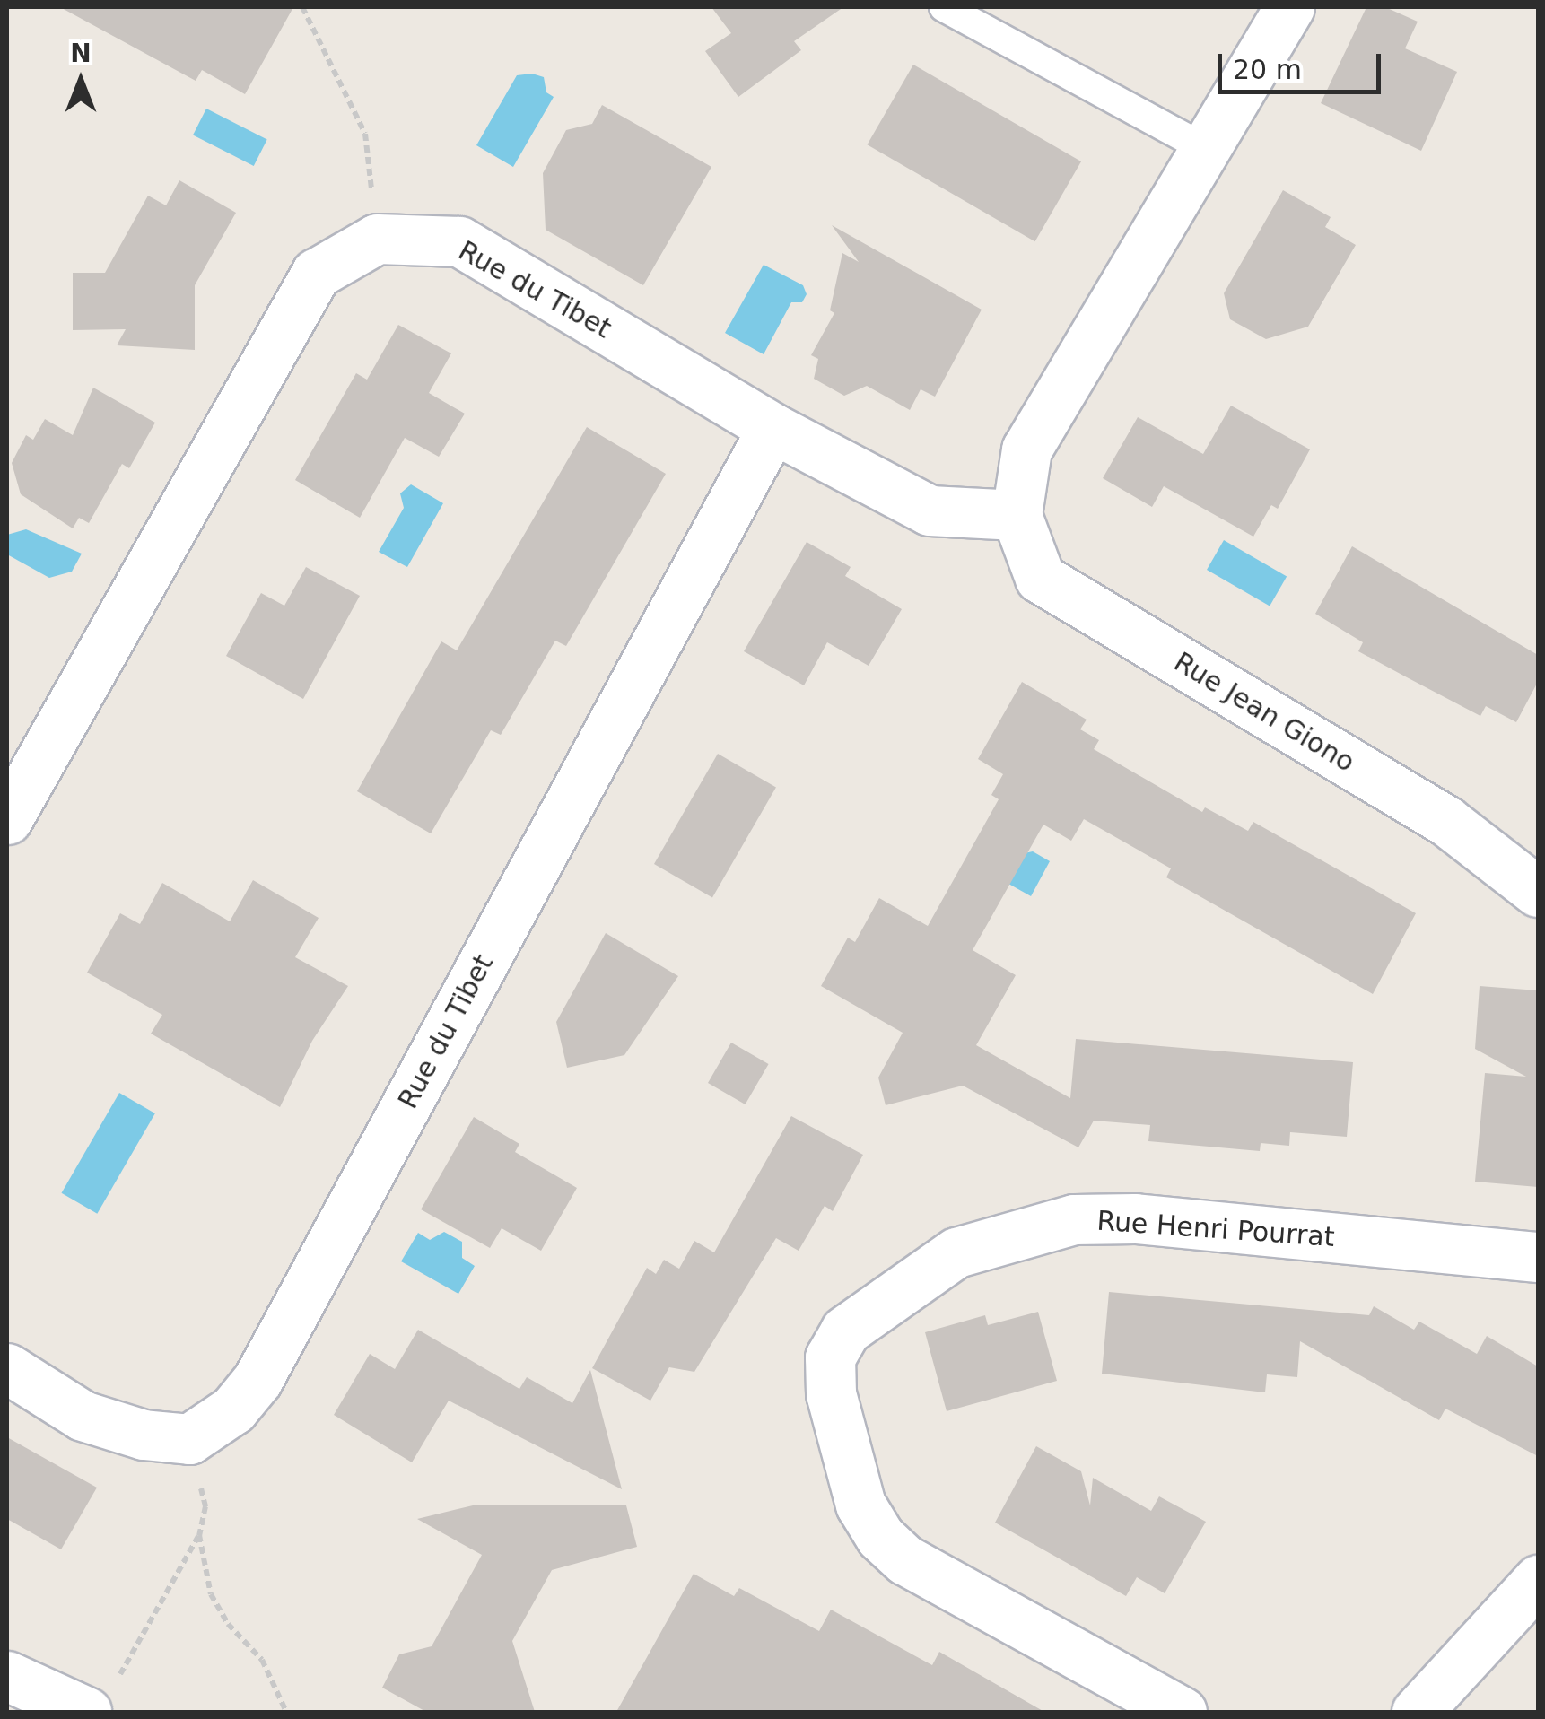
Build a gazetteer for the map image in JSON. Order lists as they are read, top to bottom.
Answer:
{
  "streets": {
    "street": ["Rue du Tibet", "Rue Jean Giono", "Rue Henri Pourrat"]
  },
  "crossings": [
    ["Rue du Tibet", "Rue Jean Giono"]
  ],
  "scale_bar": "20 m",
  "north": "top"
}
